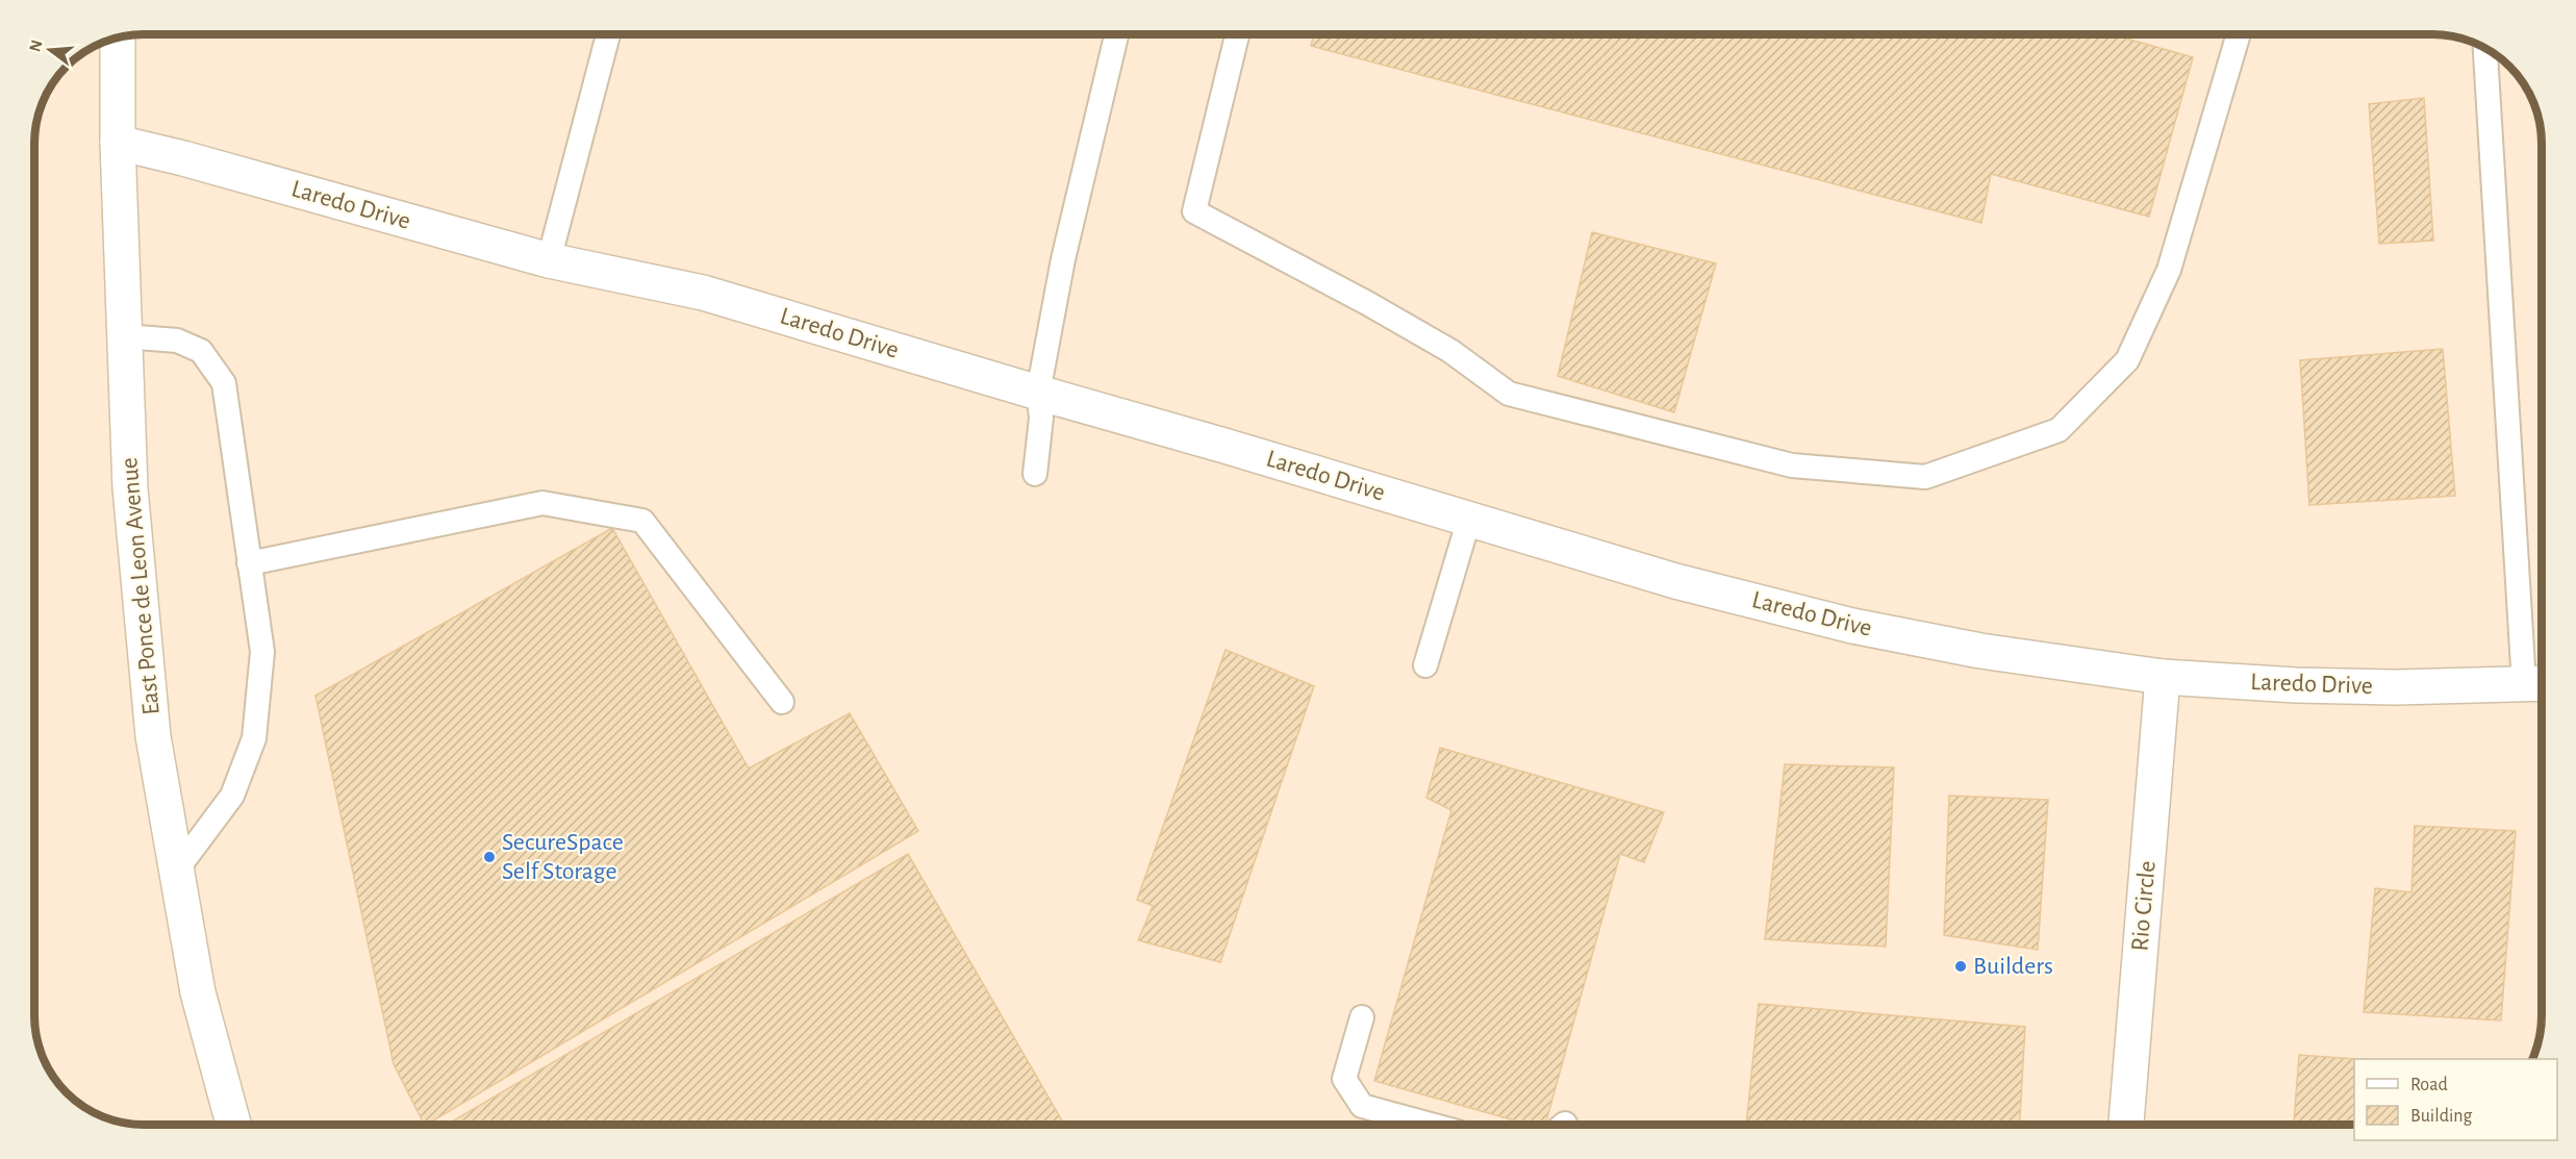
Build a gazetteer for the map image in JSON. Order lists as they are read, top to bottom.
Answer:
{
  "streets": {
    "street": ["Laredo Drive", "East Ponce de Leon Avenue", "Rio Circle"]
  },
  "crossings": [
    ["Laredo Drive", "East Ponce de Leon Avenue"],
    ["Laredo Drive", "Rio Circle"]
  ],
  "places": ["SecureSpace Self Storage", "Builders"],
  "legend": ["Road", "Building"],
  "north": "left"
}
